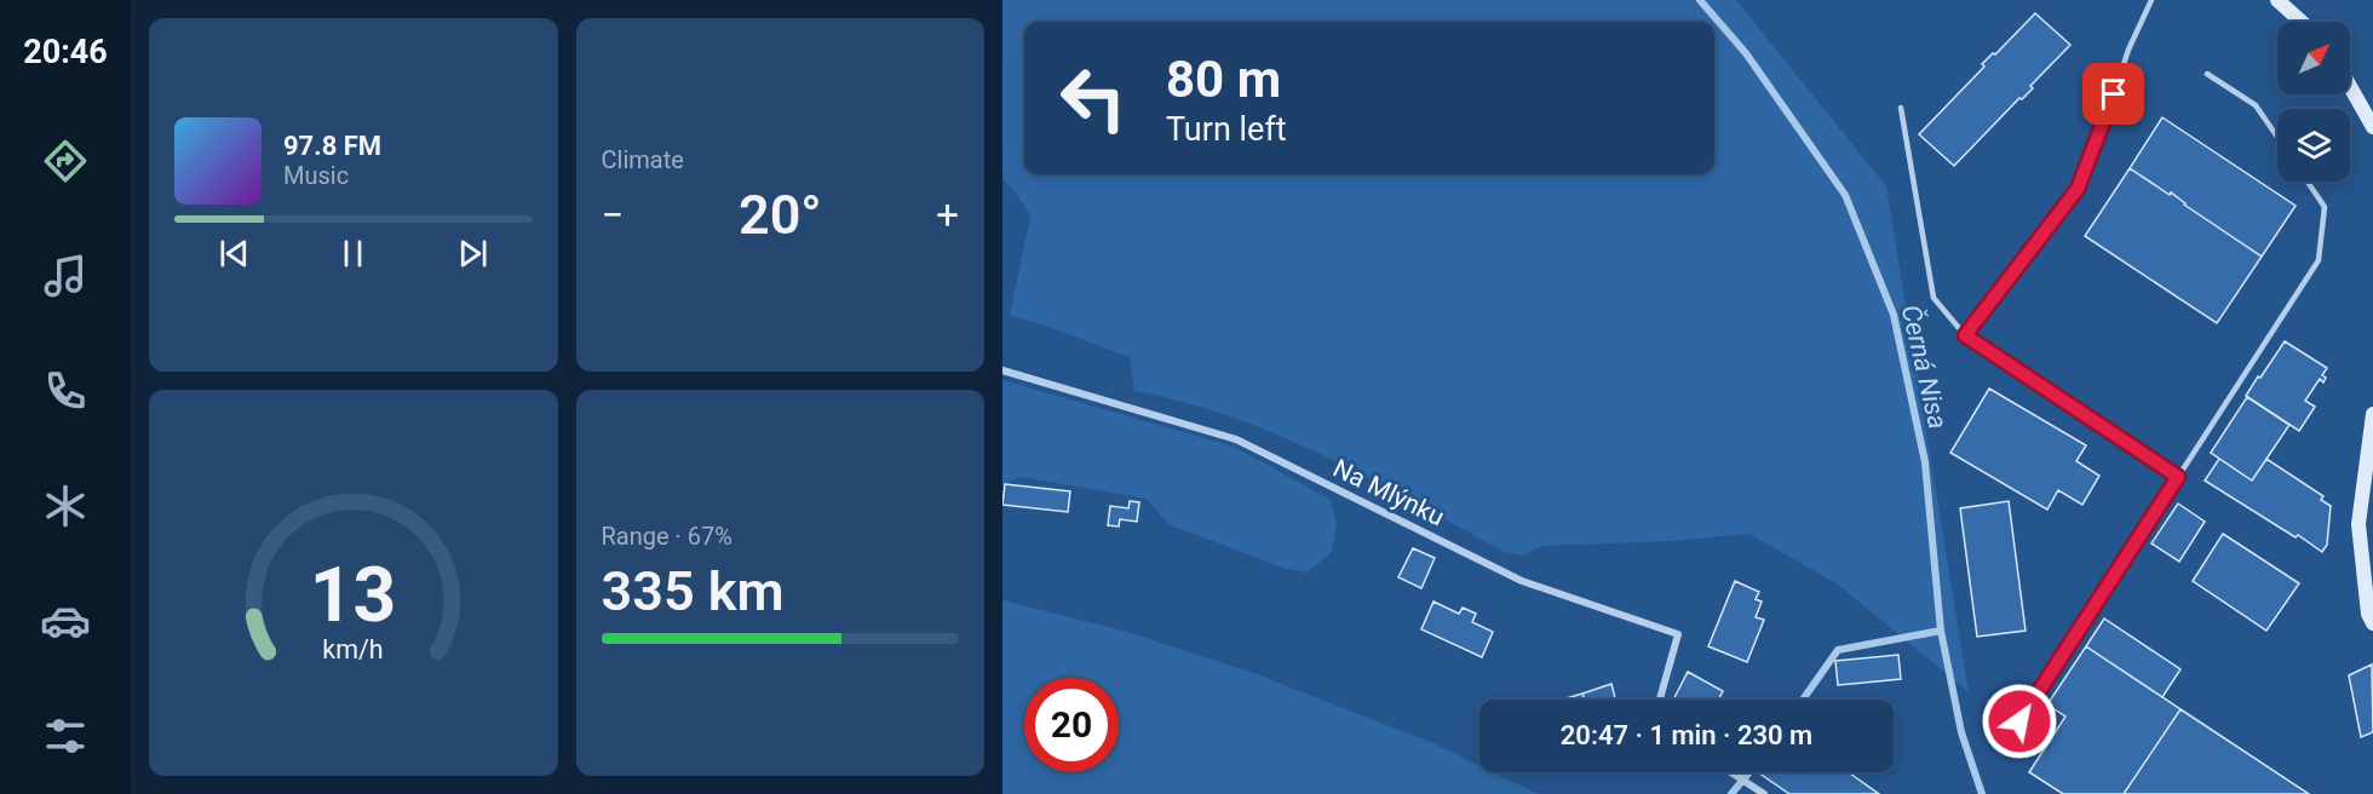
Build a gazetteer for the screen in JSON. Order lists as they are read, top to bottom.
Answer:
{
  "streets": {
    "street": ["Na Mlýnku"]
  },
  "water": ["Černá Nisa"],
  "north": "top right",
  "page": {
    "tabs": "20:46",
    "tile": [
      "Climate",
      ["Range · 67%", "335 km"]
    ],
    "turn": ["80 m", "Turn left"],
    "song": ["97.8 FM", "Music"],
    "heat": ["−", "20°", "+"],
    "limit": "20",
    "trip": "20:47 · 1 min · 230 m",
    "gauge": ["13", "km/h"]
  }
}
